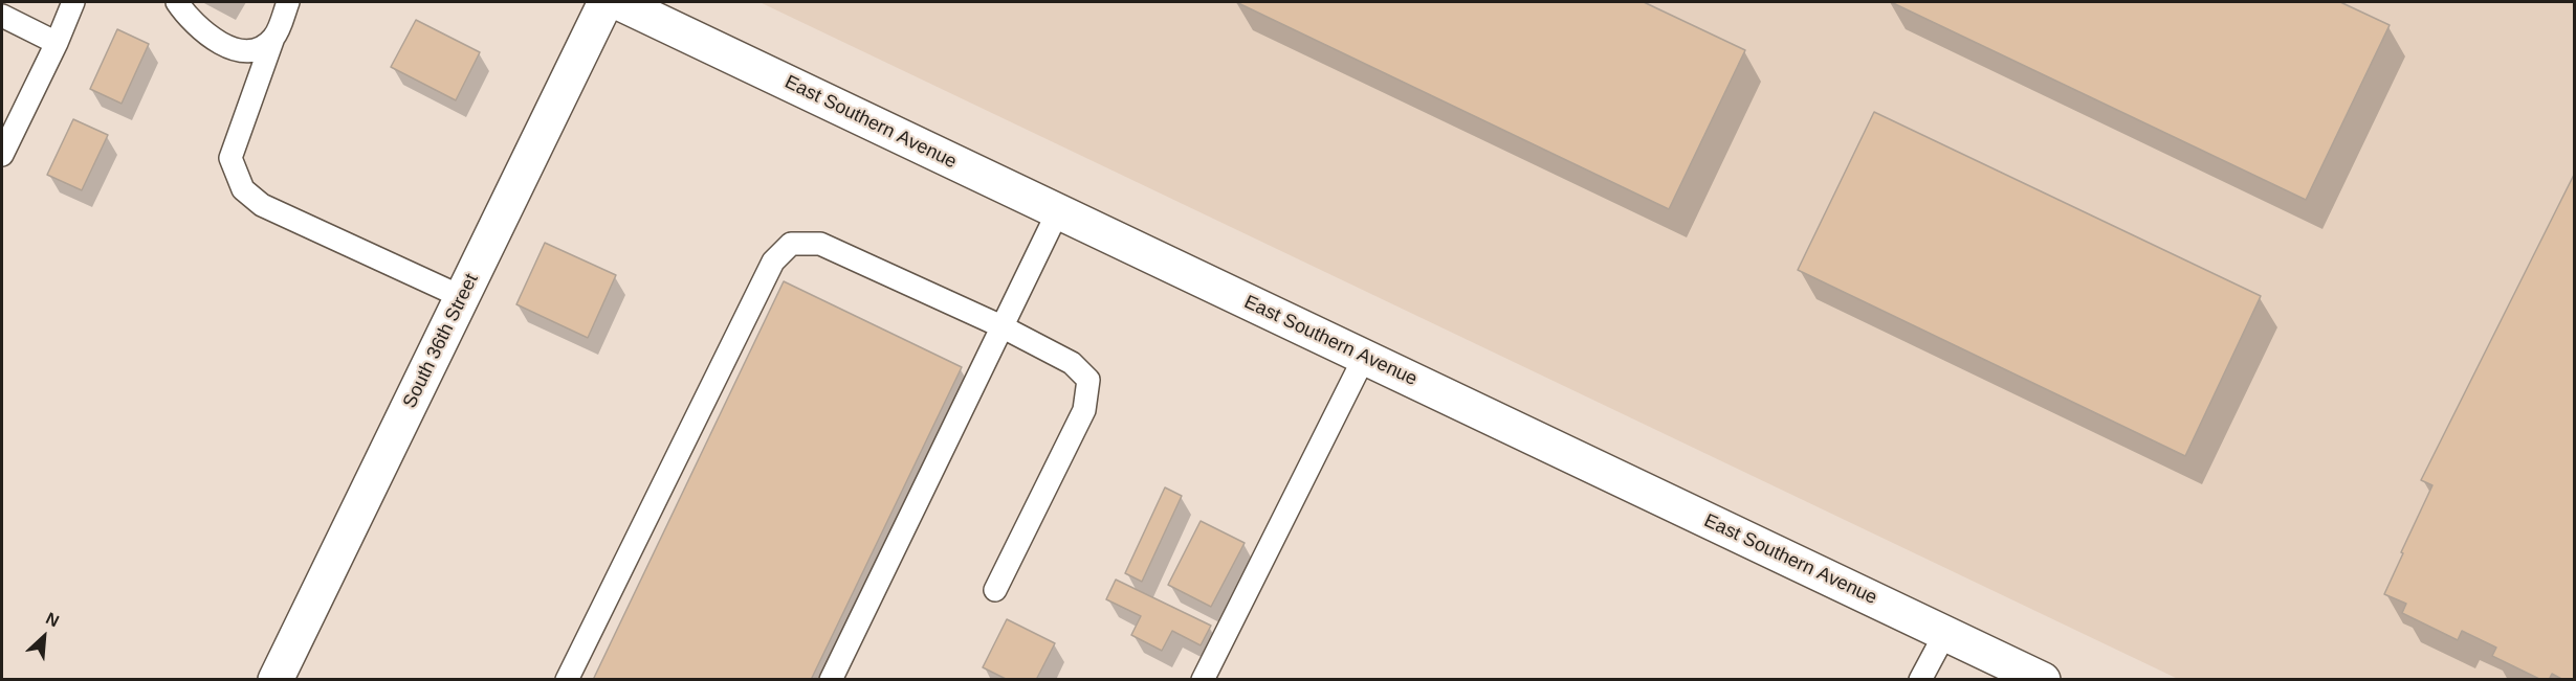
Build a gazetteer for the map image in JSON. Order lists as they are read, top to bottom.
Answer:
{
  "streets": {
    "main road": ["East Southern Avenue", "South 36th Street"]
  },
  "north": "top right"
}
